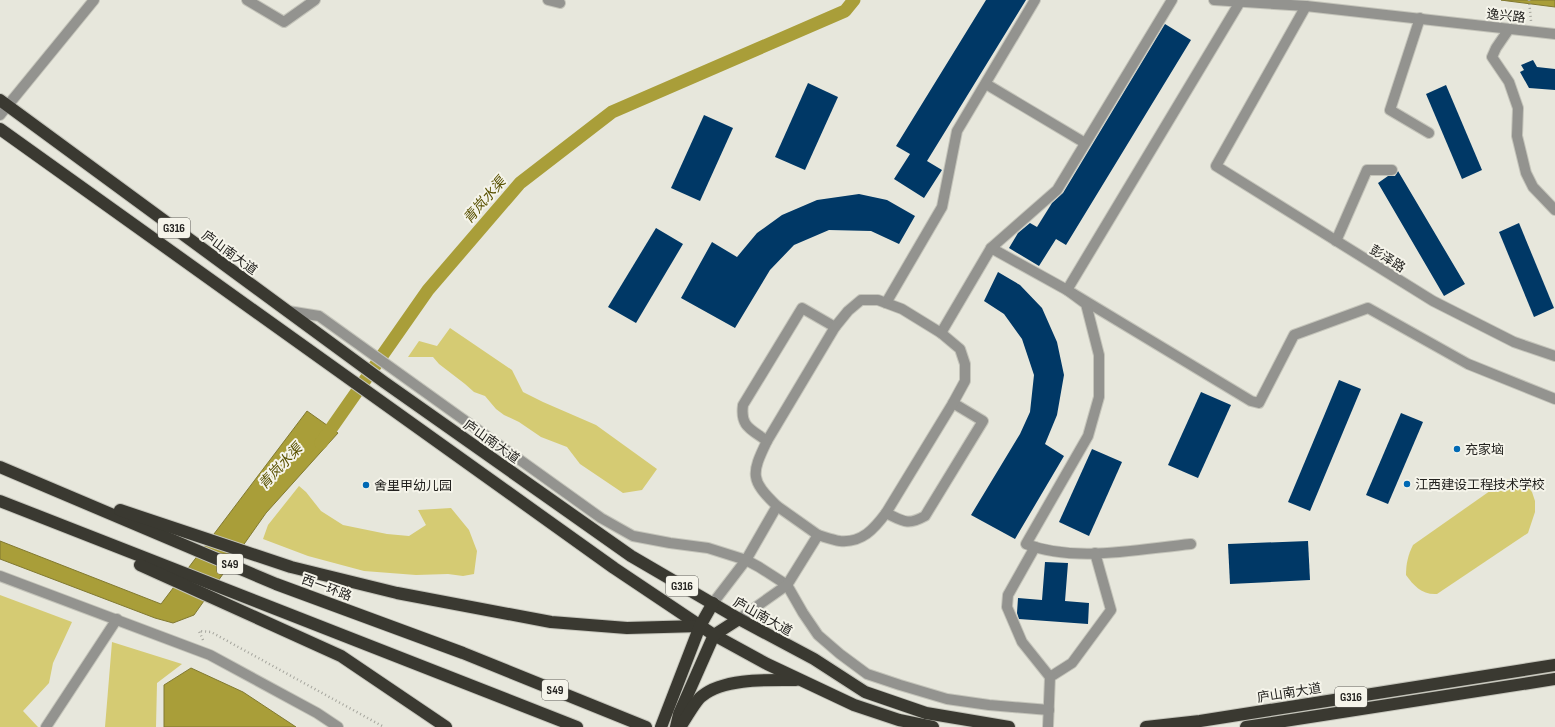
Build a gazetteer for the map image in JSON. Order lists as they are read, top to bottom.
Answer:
{
  "streets": {
    "highway": [
      "G316",
      "庐山南大道",
      "S49",
      "西一环路"
    ],
    "street": ["逸兴路", "彭泽路"]
  },
  "crossings": [
    ["逸兴路", "彭泽路"]
  ],
  "water": ["青岚水渠"],
  "places": ["充家垴", "江西建设工程技术学校", "舍里甲幼儿园"]
}
